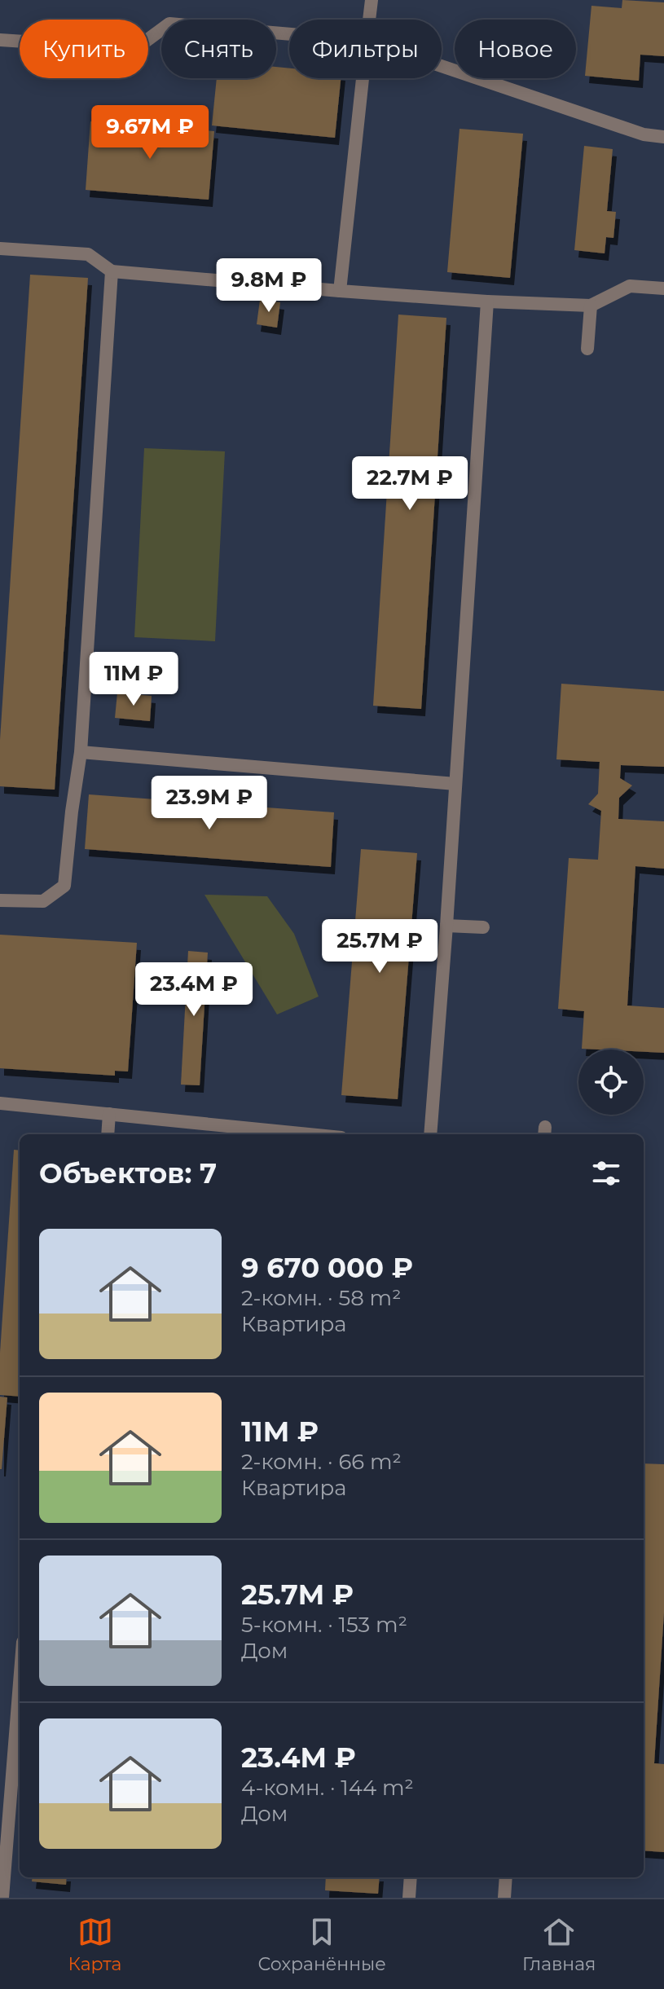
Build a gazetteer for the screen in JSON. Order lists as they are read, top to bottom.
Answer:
{
  "page": {
    "chip": [
      "Купить",
      "Снять",
      "Фильтры",
      "Новое"
    ],
    "price": [
      "9.67M ₽",
      "9.8M ₽",
      "22.7M ₽",
      "11M ₽",
      "23.9M ₽",
      "25.7M ₽",
      "23.4M ₽"
    ],
    "heading": "Объектов: 7",
    "list": [
      {
        "name": "9 670 000 ₽",
        "note": "2-комн. · 58 m² · Квартира"
      },
      {
        "name": "11M ₽",
        "note": "2-комн. · 66 m² · Квартира"
      },
      {
        "name": "25.7M ₽",
        "note": "5-комн. · 153 m² · Дом"
      },
      {
        "name": "23.4M ₽",
        "note": "4-комн. · 144 m² · Дом"
      }
    ],
    "tabs": ["Карта", "Сохранённые", "Главная"]
  }
}
